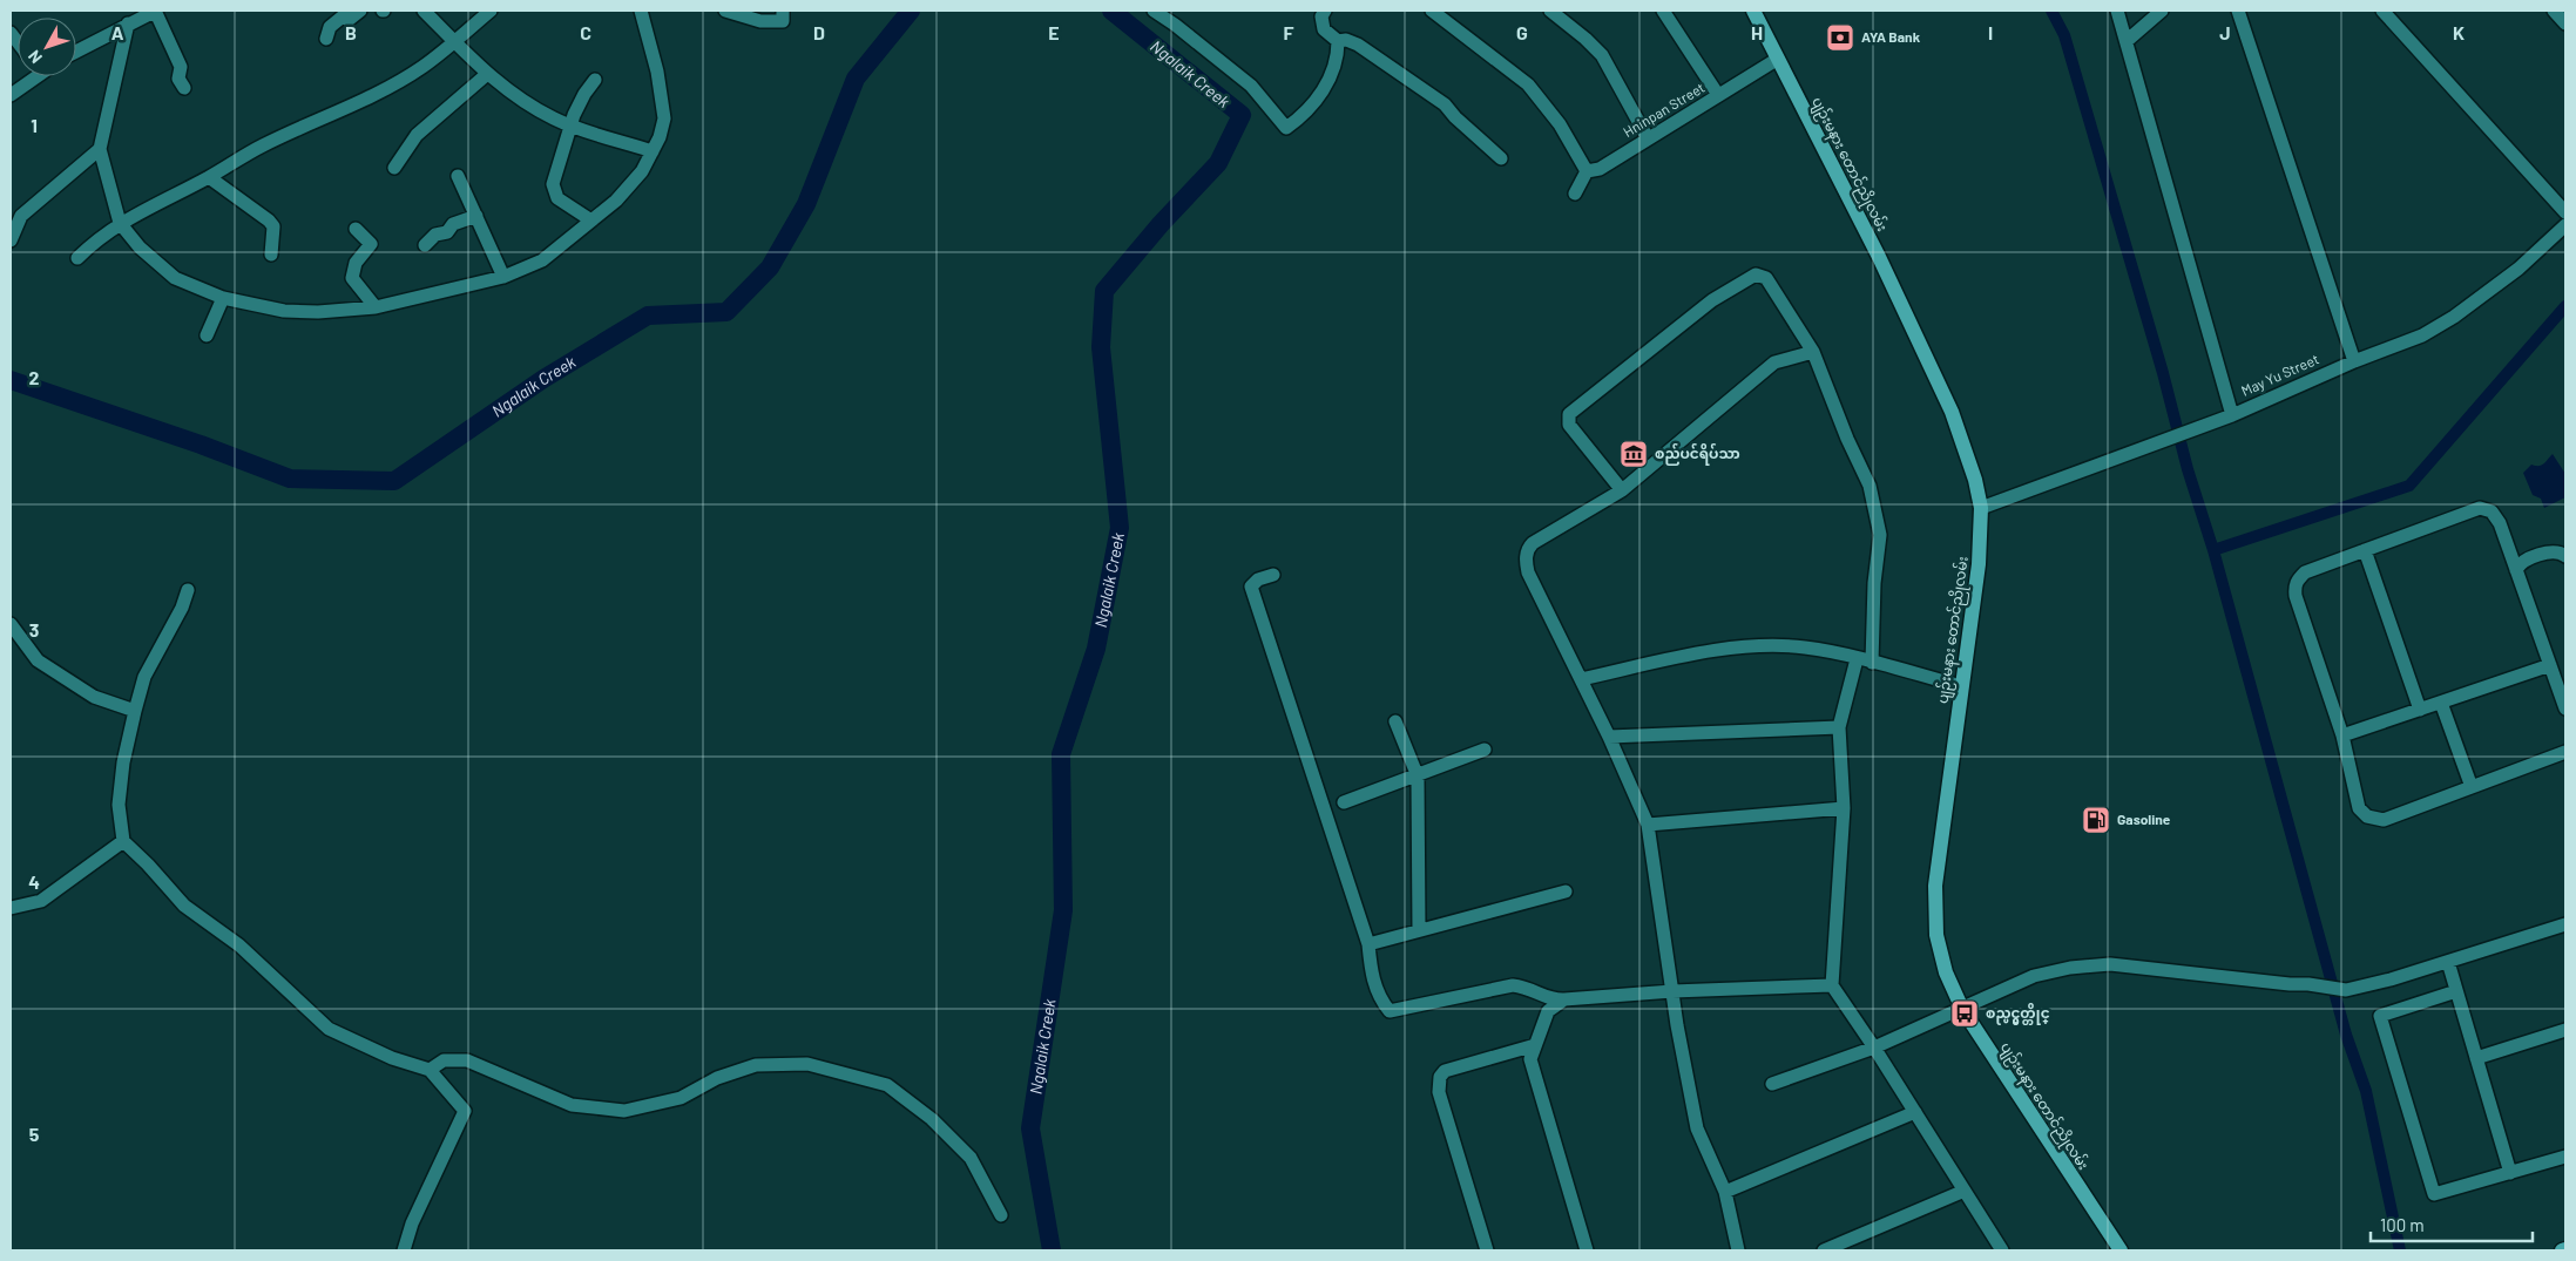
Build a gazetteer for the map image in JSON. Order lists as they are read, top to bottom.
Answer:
{
  "streets": {
    "main road": ["ပျဉ်းမနား တောင်ညိုလမ်း"],
    "street": ["Hninpan Street", "May Yu Street"]
  },
  "crossings": [
    ["Hninpan Street", "ပျဉ်းမနား တောင်ညိုလမ်း"],
    ["ပျဉ်းမနား တောင်ညိုလမ်း", "May Yu Street"]
  ],
  "water": ["Ngalaik Creek"],
  "places": {
    "bank": ["AYA Bank"],
    "museum": ["စည်ပင်ရိပ်သာ"],
    "fuel station": ["Gasoline"],
    "bus stop": ["စည္ပင္မွတ္တိုင္"]
  },
  "scale_bar": "100 m",
  "north": "bottom left",
  "grid": {
    "columns": [
      "A",
      "B",
      "C",
      "D",
      "E",
      "F",
      "G",
      "H",
      "I",
      "J",
      "K"
    ],
    "rows": [
      "1",
      "2",
      "3",
      "4",
      "5"
    ]
  }
}
